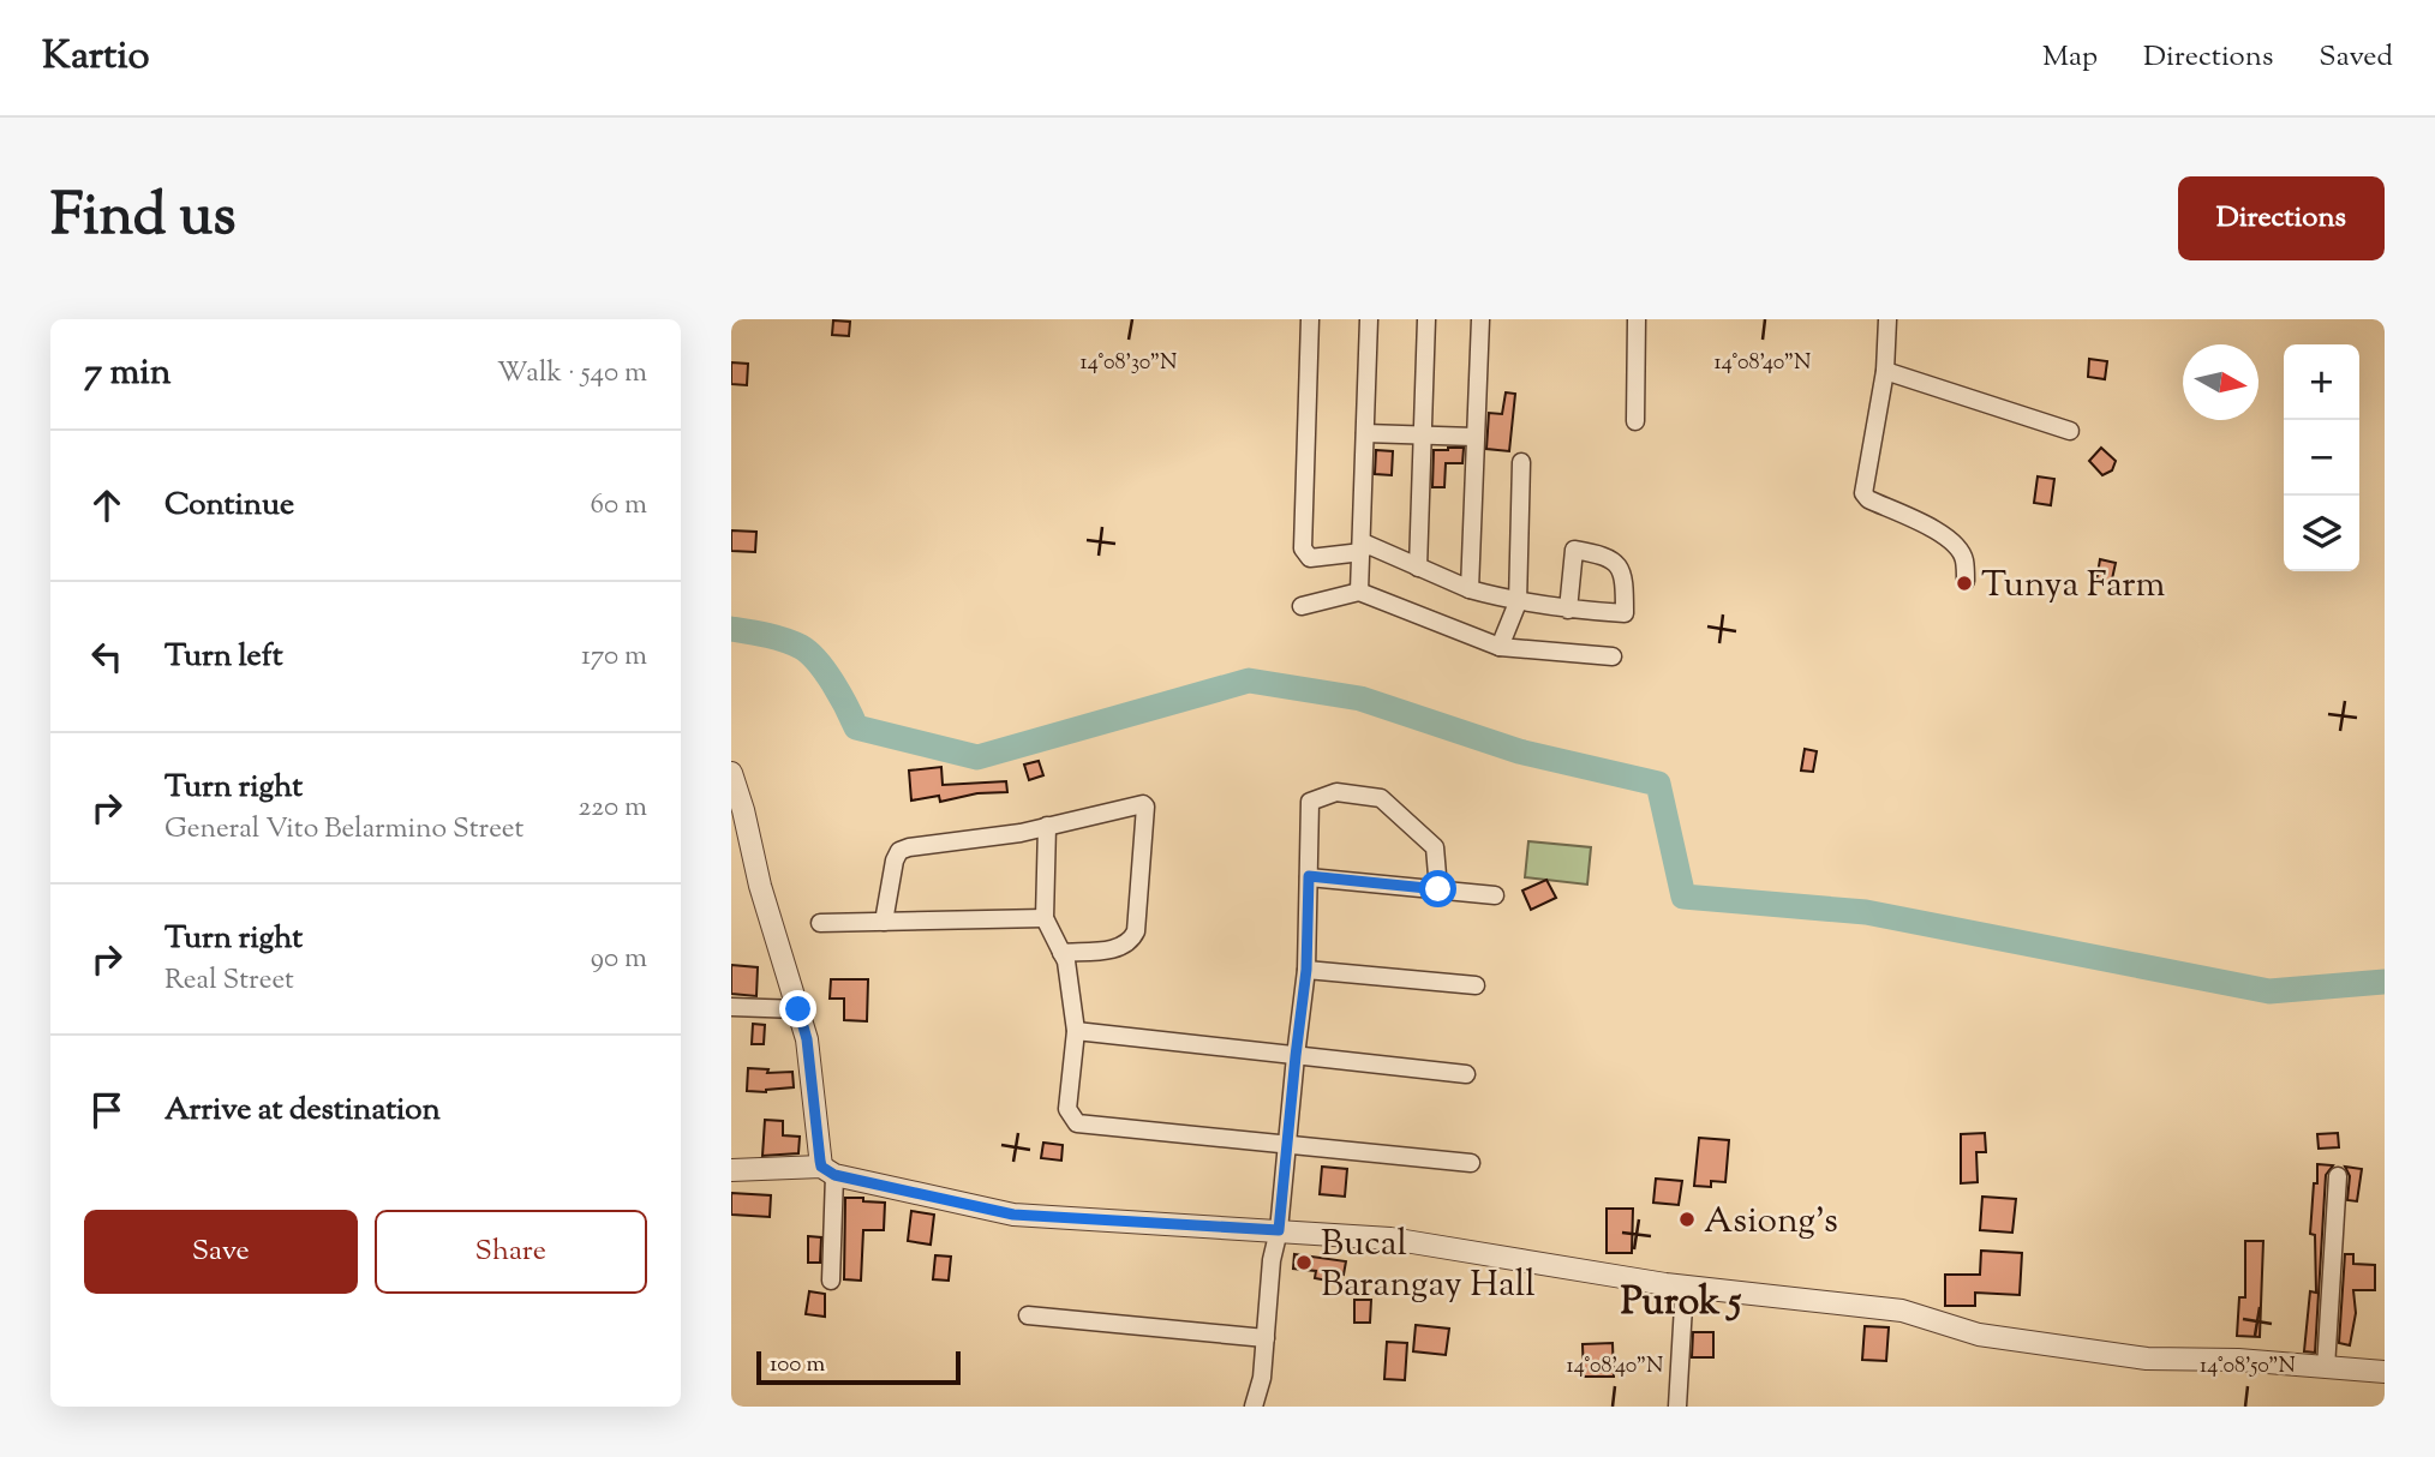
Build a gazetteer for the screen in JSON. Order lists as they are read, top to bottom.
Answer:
{
  "districts": ["Purok 5"],
  "places": ["Tunya Farm", "Asiong's", "Bucal Barangay Hall"],
  "scale_bar": "100 m",
  "north": "right",
  "page": {
    "header": "Kartio",
    "nav": ["Map", "Directions", "Saved"],
    "title": "Find us",
    "buttons": [
      "Directions",
      ["Save", "Share"]
    ],
    "heading": ["7 min", "Walk · 540 m"],
    "map_buttons": ["+", "−"],
    "list": [
      ["Continue", "60 m"],
      ["Turn left", "170 m"],
      ["Turn right", "General Vito Belarmino Street", "220 m"],
      ["Turn right", "Real Street", "90 m"],
      "Arrive at destination"
    ],
    "scale": "100 m"
  },
  "coordinates": ["14°08'30\"N", "14°08'40\"N", "14°08'50\"N"]
}
